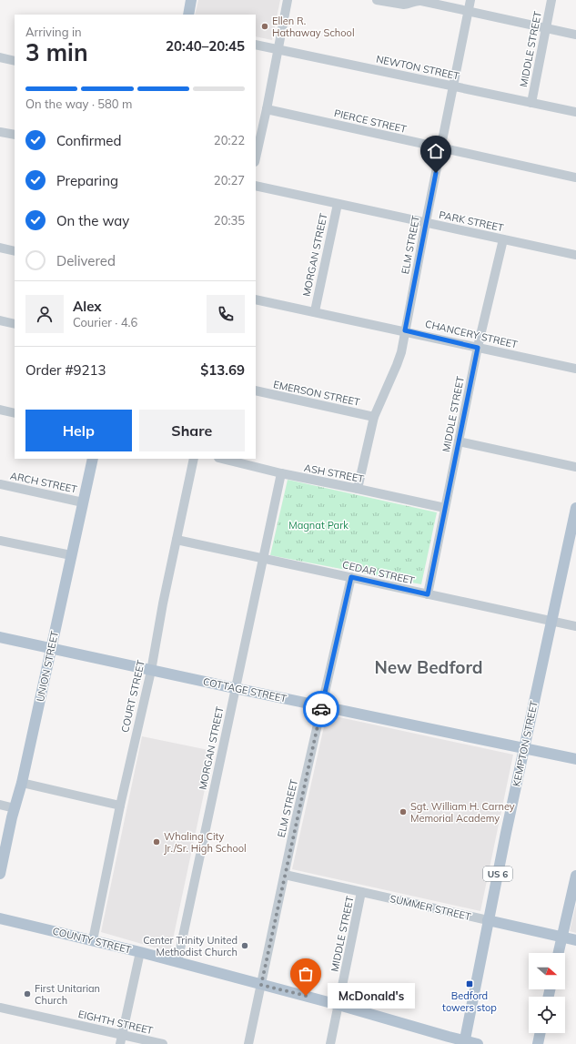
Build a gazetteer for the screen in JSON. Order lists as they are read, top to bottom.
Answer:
{
  "streets": {
    "main road": [
      "UNION STREET",
      "COTTAGE STREET",
      "KEMPTON STREET",
      "US 6",
      "SUMMER STREET",
      "COUNTY STREET"
    ],
    "street": [
      "MIDDLE STREET",
      "NEWTON STREET",
      "PIERCE STREET",
      "PARK STREET",
      "ELM STREET",
      "MORGAN STREET",
      "CHANCERY STREET",
      "EMERSON STREET",
      "ASH STREET",
      "ARCH STREET",
      "CEDAR STREET",
      "COURT STREET",
      "EIGHTH STREET"
    ]
  },
  "crossings": [
    ["MIDDLE STREET", "NEWTON STREET"],
    ["MIDDLE STREET", "PARK STREET"],
    ["MIDDLE STREET", "CHANCERY STREET"],
    ["MIDDLE STREET", "ASH STREET"],
    ["MIDDLE STREET", "CEDAR STREET"],
    ["MIDDLE STREET", "SUMMER STREET"],
    ["MIDDLE STREET", "COUNTY STREET"],
    ["NEWTON STREET", "ELM STREET"],
    ["PIERCE STREET", "ELM STREET"],
    ["PARK STREET", "ELM STREET"],
    ["PARK STREET", "MORGAN STREET"],
    ["ELM STREET", "CHANCERY STREET"],
    ["ELM STREET", "EMERSON STREET"],
    ["ELM STREET", "ASH STREET"],
    ["ELM STREET", "CEDAR STREET"],
    ["ELM STREET", "COTTAGE STREET"],
    ["ELM STREET", "SUMMER STREET"],
    ["ELM STREET", "COUNTY STREET"],
    ["MORGAN STREET", "CHANCERY STREET"],
    ["MORGAN STREET", "ASH STREET"],
    ["MORGAN STREET", "CEDAR STREET"],
    ["MORGAN STREET", "COTTAGE STREET"],
    ["MORGAN STREET", "COUNTY STREET"],
    ["ARCH STREET", "UNION STREET"],
    ["CEDAR STREET", "COURT STREET"],
    ["CEDAR STREET", "KEMPTON STREET"],
    ["UNION STREET", "COTTAGE STREET"],
    ["COTTAGE STREET", "COURT STREET"],
    ["COTTAGE STREET", "KEMPTON STREET"],
    ["COURT STREET", "COUNTY STREET"],
    ["KEMPTON STREET", "SUMMER STREET"],
    ["KEMPTON STREET", "COUNTY STREET"]
  ],
  "districts": ["New Bedford"],
  "parks": ["Magnat Park"],
  "places": {
    "other": [
      "Ellen R. Hathaway School",
      "Sgt. William H. Carney Memorial Academy",
      "Whaling City Jr./Sr. High School",
      "Center Trinity United Methodist Church",
      "First Unitarian Church",
      "McDonald's"
    ],
    "transit": ["Bedford towers stop"]
  },
  "north": "right",
  "page": {
    "heading": ["3 min", "Arriving in", "20:40–20:45"],
    "panel": [
      "Alex",
      "Courier · 4.6",
      "Order #9213",
      "$13.69"
    ],
    "bar": "On the way · 580 m",
    "list": [
      ["Confirmed", "20:22"],
      ["Preparing", "20:27"],
      ["On the way", "20:35"],
      "Delivered"
    ],
    "buttons": ["Help", "Share"],
    "bubble": "McDonald's"
  }
}
